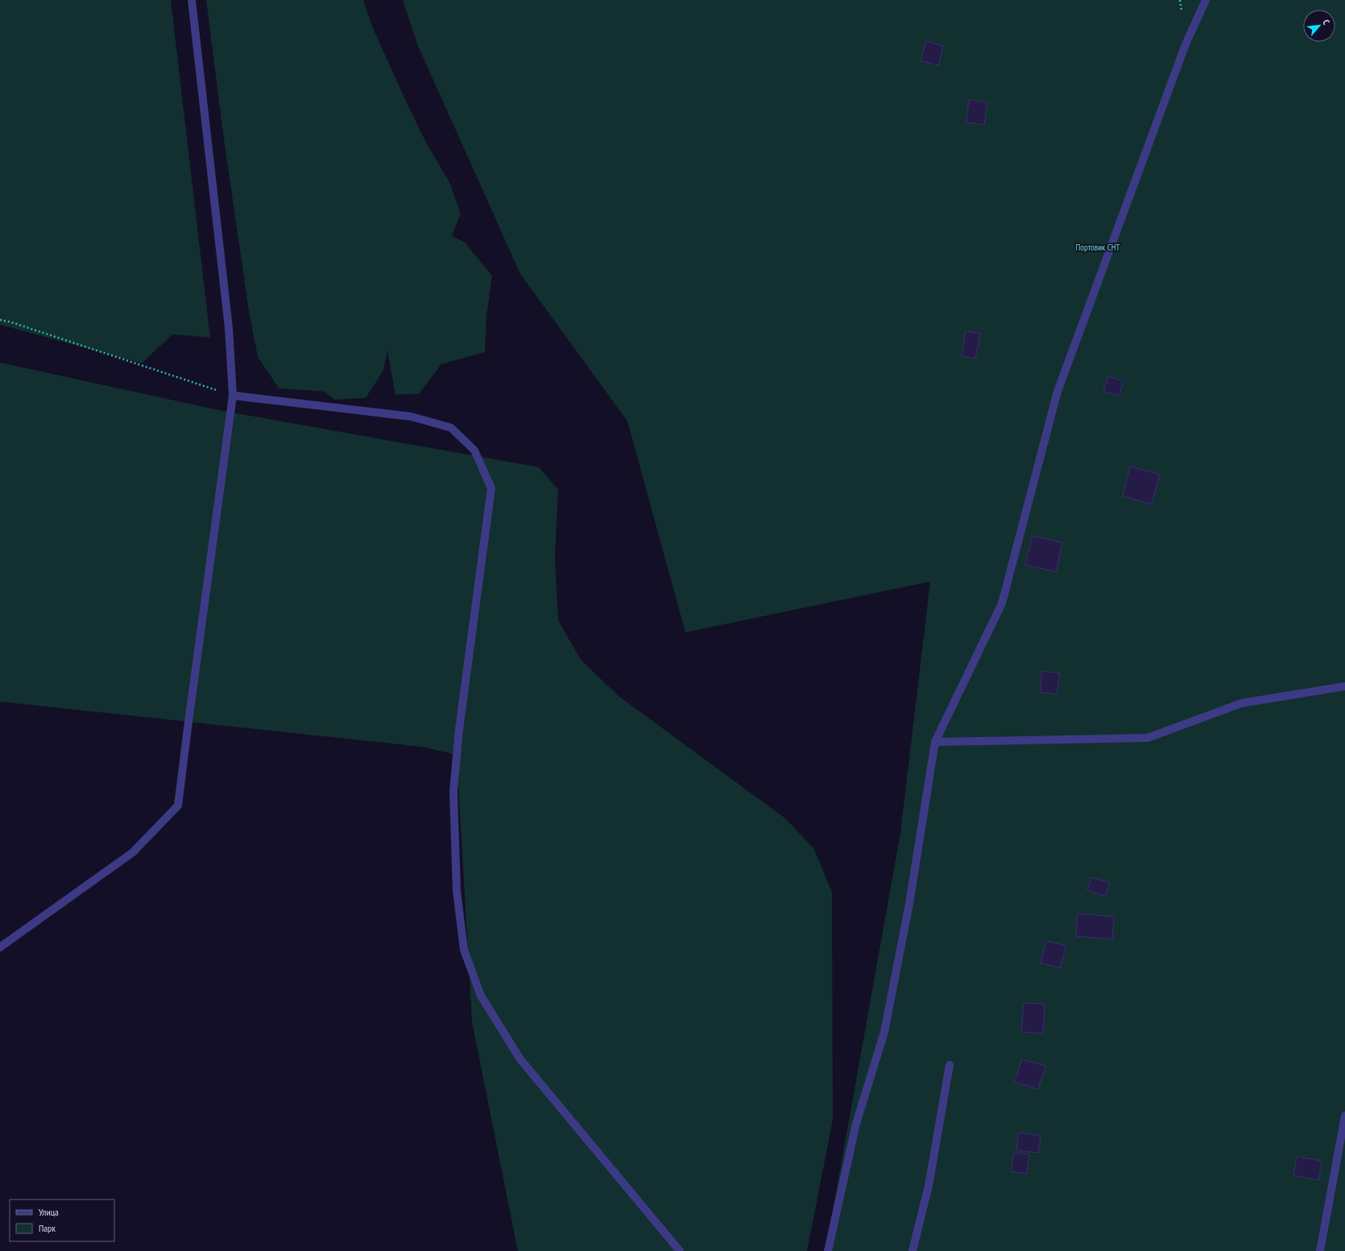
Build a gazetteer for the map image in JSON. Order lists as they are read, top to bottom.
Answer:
{
  "parks": ["Портовик СНТ"],
  "legend": ["Улица", "Парк"],
  "north": "top right"
}
